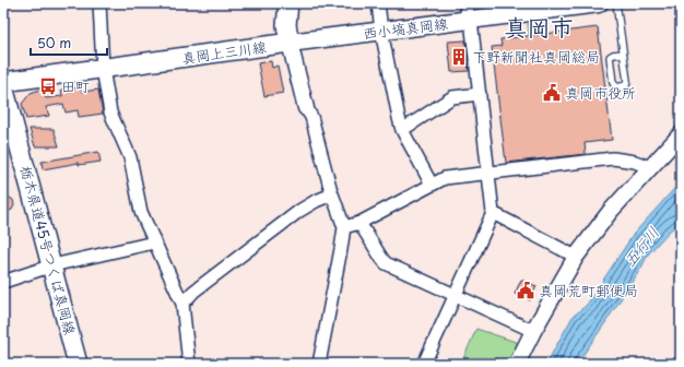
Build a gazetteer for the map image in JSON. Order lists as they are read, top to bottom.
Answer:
{
  "streets": {
    "main road": ["西小塙真岡線", "真岡上三川線", "栃木県道45号つくば真岡線"]
  },
  "crossings": [
    ["西小塙真岡線", "真岡上三川線"]
  ],
  "districts": ["真岡市"],
  "water": ["五行川"],
  "places": {
    "building": ["下野新聞社真岡総局"],
    "bus stop": ["田町"],
    "public building": ["真岡市役所", "真岡荒町郵便局"]
  },
  "scale_bar": "50 m"
}
